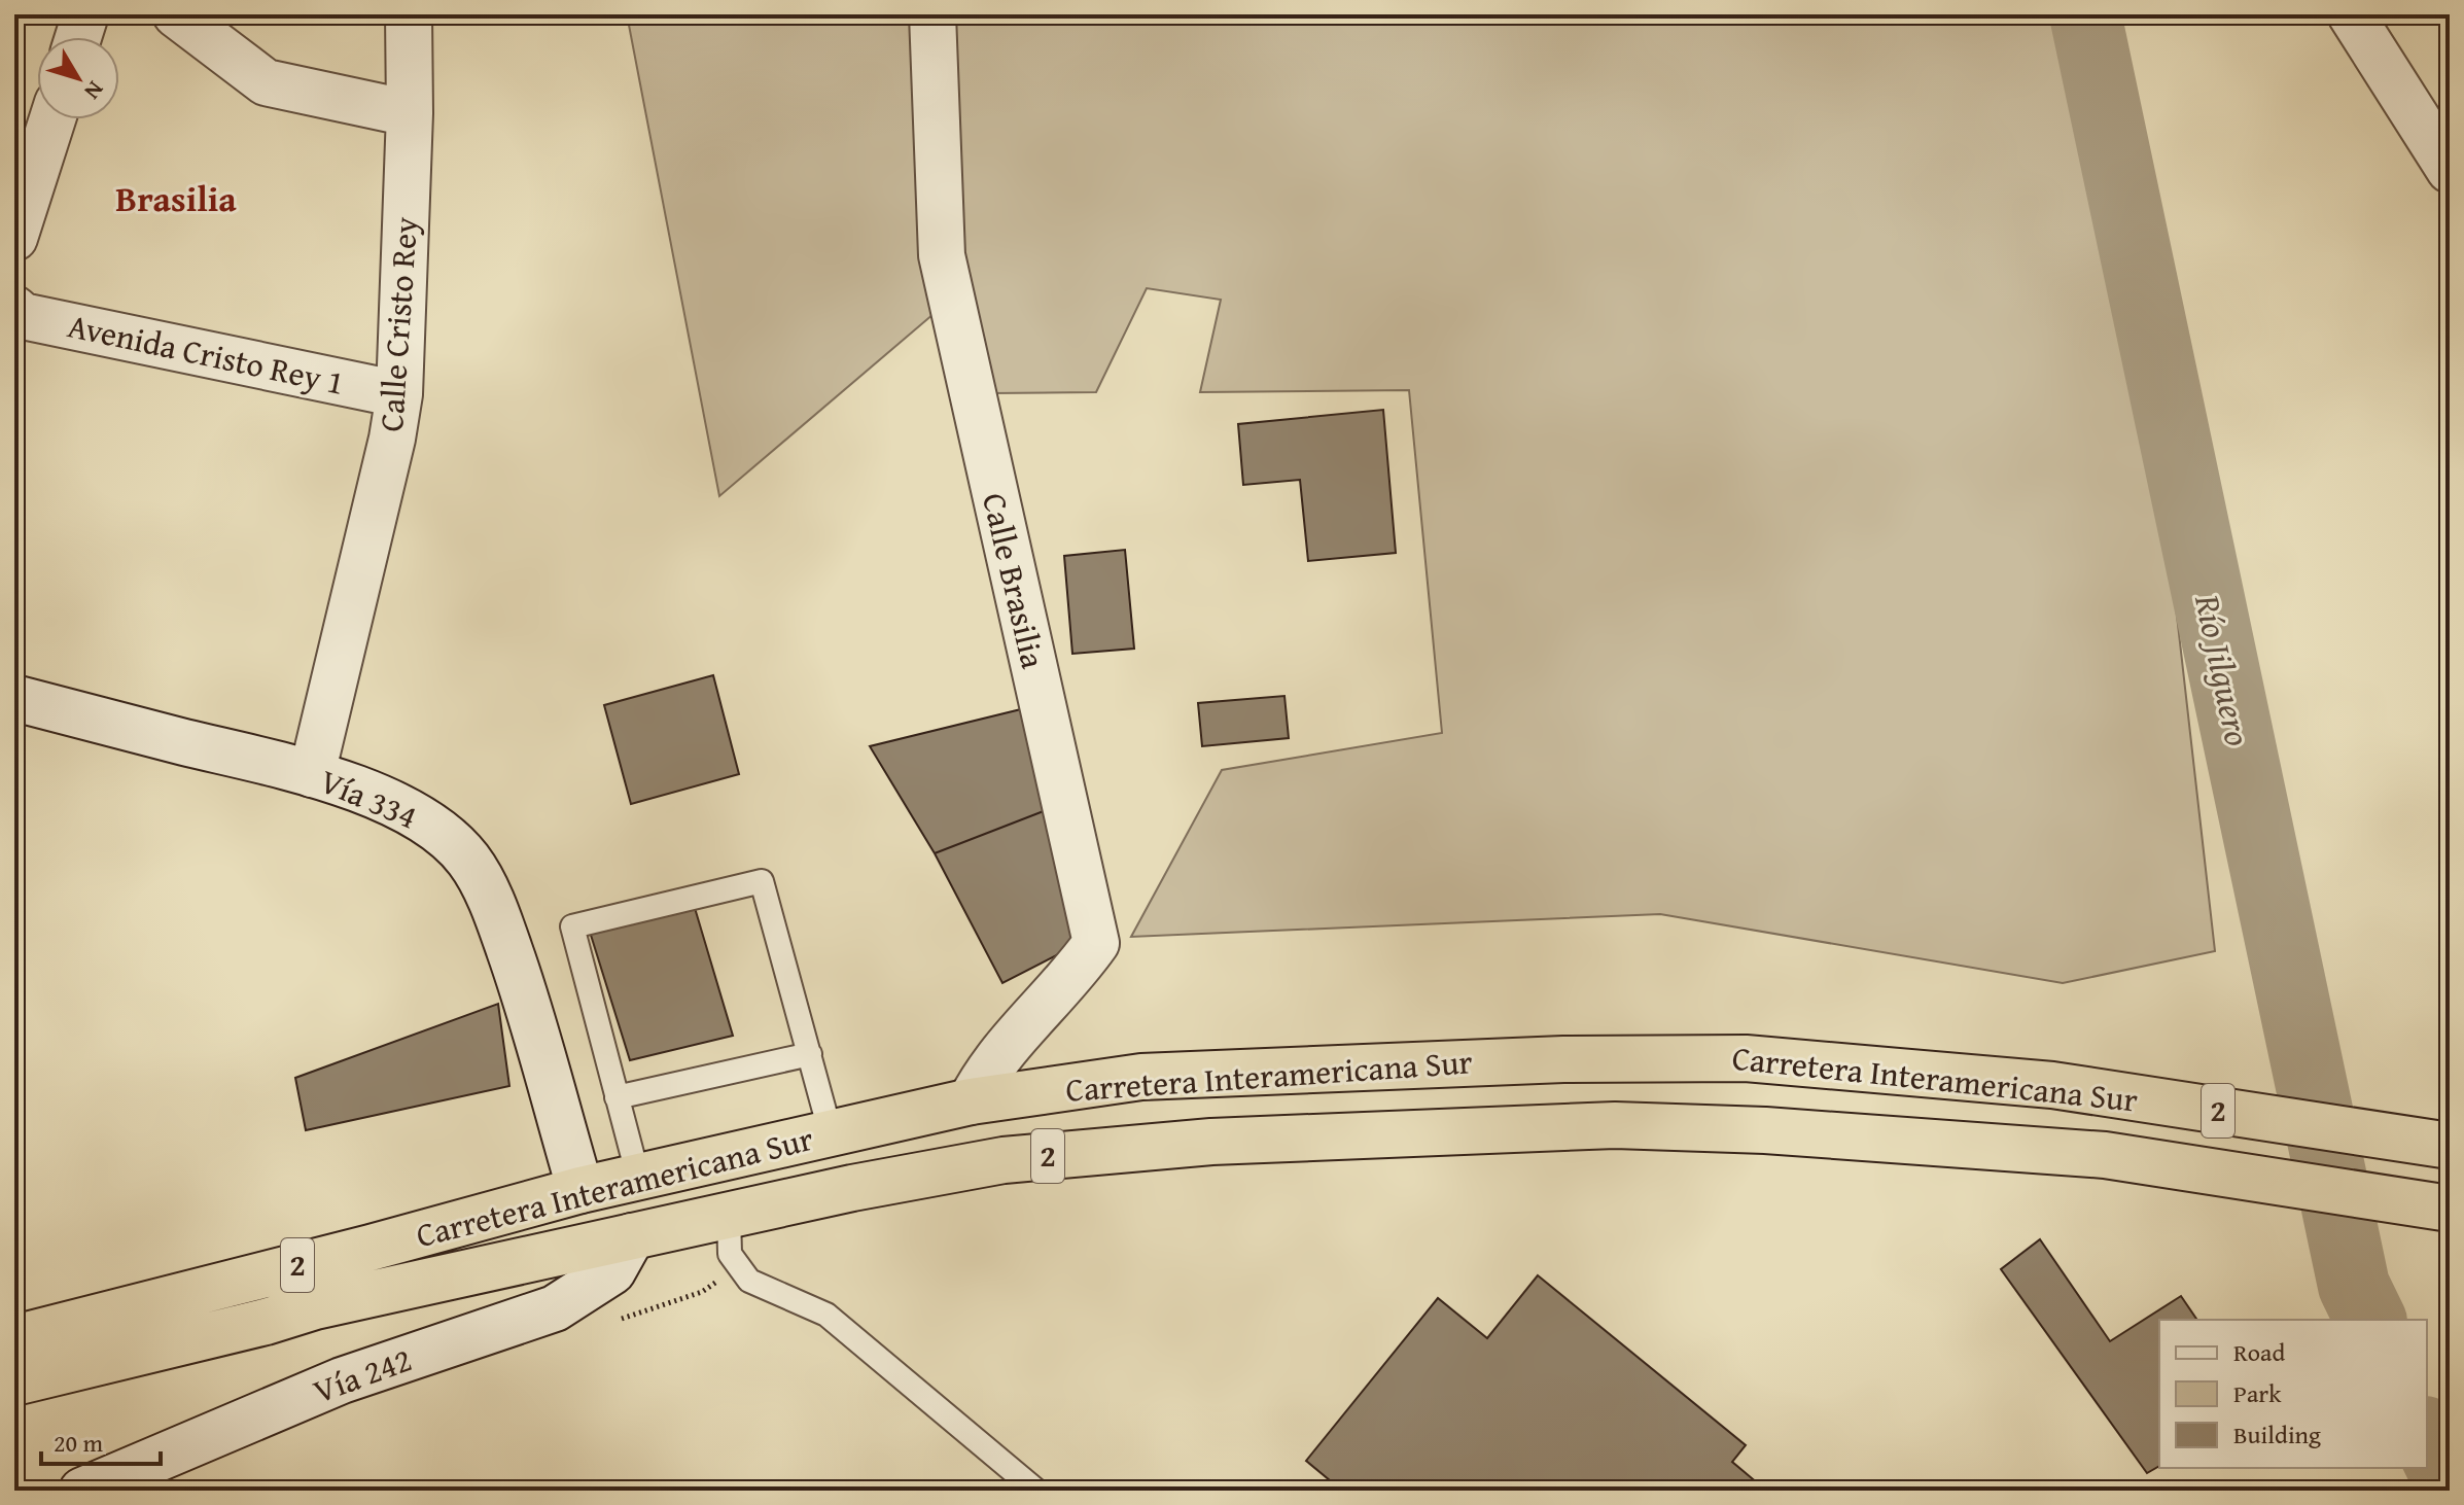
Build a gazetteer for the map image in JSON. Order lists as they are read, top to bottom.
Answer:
{
  "streets": {
    "highway": ["Carretera Interamericana Sur", "2"],
    "street": [
      "Calle Cristo Rey",
      "Avenida Cristo Rey 1",
      "Calle Brasilia",
      "Vía 334",
      "Vía 242"
    ]
  },
  "crossings": [
    ["Calle Cristo Rey", "Avenida Cristo Rey 1"],
    ["Calle Cristo Rey", "Vía 334"],
    ["Calle Brasilia", "Carretera Interamericana Sur"],
    ["Vía 334", "Carretera Interamericana Sur"],
    ["Carretera Interamericana Sur", "Vía 242"]
  ],
  "districts": ["Brasilia"],
  "water": ["Río Jilguero"],
  "legend": ["Road", "Park", "Building"],
  "scale_bar": "20 m",
  "north": "bottom right"
}
